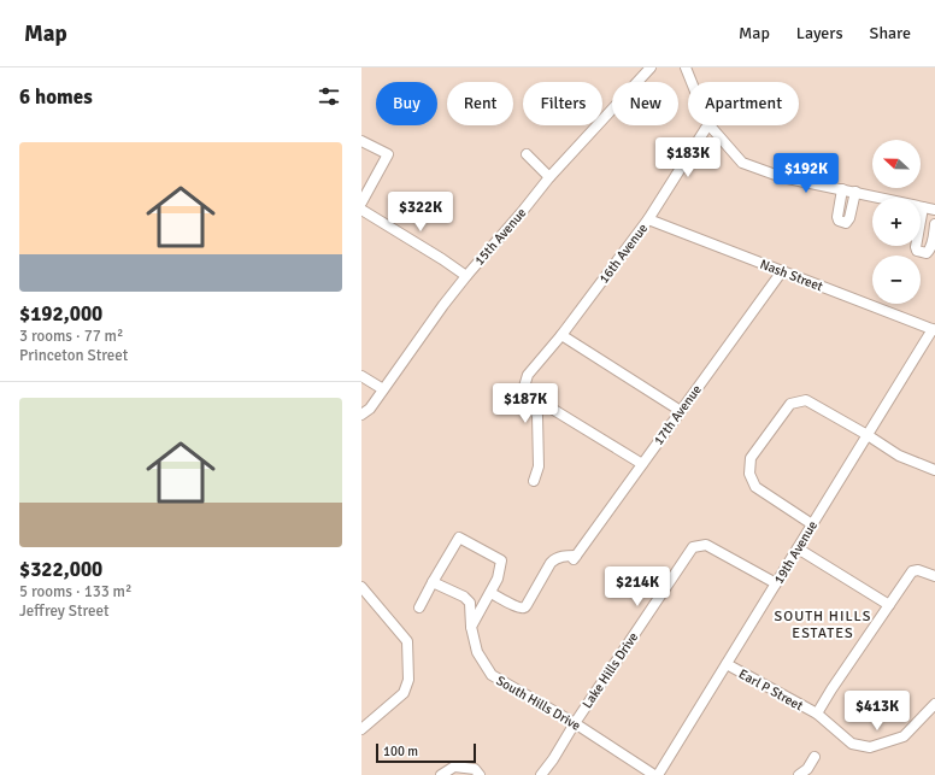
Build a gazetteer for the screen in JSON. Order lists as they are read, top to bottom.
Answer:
{
  "streets": {
    "street": [
      "15th Avenue",
      "16th Avenue",
      "Nash Street",
      "17th Avenue",
      "19th Avenue",
      "Lake Hills Drive",
      "Earl P Street",
      "South Hills Drive"
    ]
  },
  "crossings": [
    ["16th Avenue", "Nash Street"],
    ["Nash Street", "17th Avenue"],
    ["Nash Street", "19th Avenue"],
    ["19th Avenue", "Lake Hills Drive"],
    ["19th Avenue", "Earl P Street"],
    ["19th Avenue", "South Hills Drive"],
    ["Lake Hills Drive", "South Hills Drive"]
  ],
  "districts": ["SOUTH HILLS ESTATES"],
  "scale_bar": "100 m",
  "north": "left",
  "page": {
    "header": "Map",
    "nav": ["Map", "Layers", "Share"],
    "heading": "6 homes",
    "chip": [
      "Buy",
      "Rent",
      "Filters",
      "New",
      "Apartment"
    ],
    "list": [
      {
        "name": "$192,000",
        "note": "3 rooms · 77 m² · Princeton Street"
      },
      {
        "name": "$322,000",
        "note": "5 rooms · 133 m² · Jeffrey Street"
      }
    ],
    "price": [
      "$183K",
      "$192K",
      "$322K",
      "$187K",
      "$214K",
      "$413K"
    ],
    "map_buttons": ["+", "−"],
    "scale": "100 m"
  }
}
